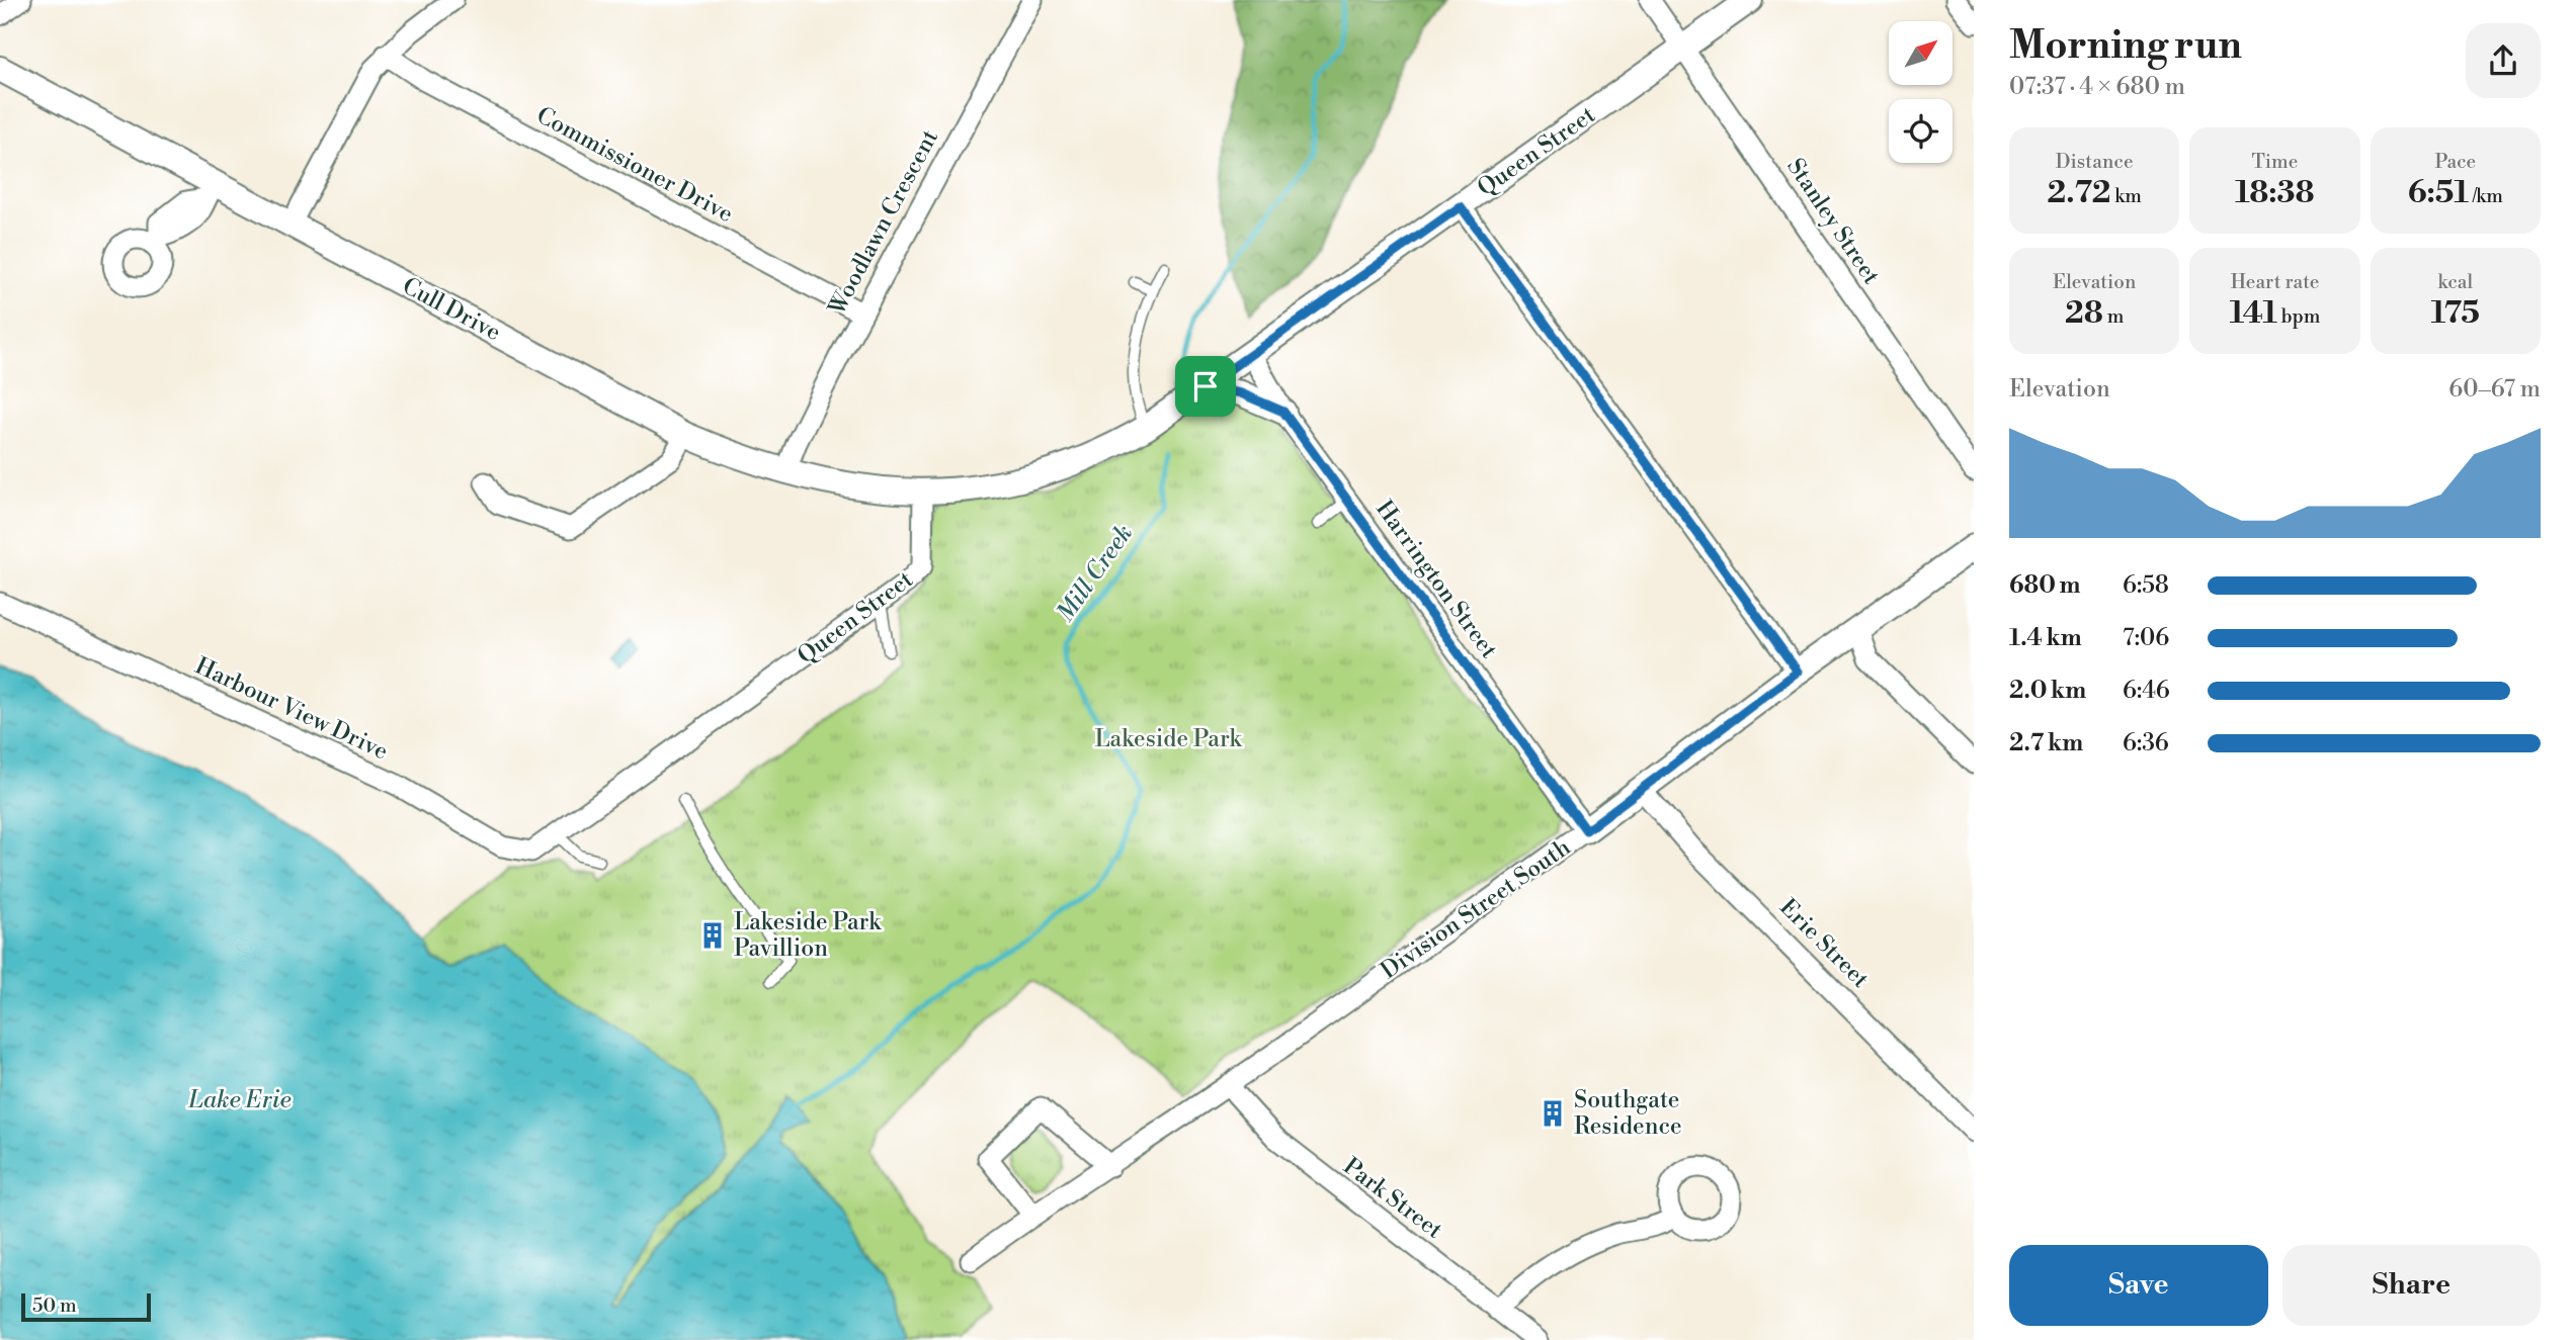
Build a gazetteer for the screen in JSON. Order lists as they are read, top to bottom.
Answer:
{
  "streets": {
    "street": [
      "Queen Street",
      "Commissioner Drive",
      "Stanley Street",
      "Woodlawn Crescent",
      "Cull Drive",
      "Harrington Street",
      "Harbour View Drive",
      "Division Street South",
      "Erie Street",
      "Park Street"
    ]
  },
  "crossings": [
    ["Queen Street", "Stanley Street"],
    ["Queen Street", "Cull Drive"],
    ["Queen Street", "Harrington Street"],
    ["Queen Street", "Harbour View Drive"],
    ["Commissioner Drive", "Woodlawn Crescent"],
    ["Woodlawn Crescent", "Cull Drive"],
    ["Harrington Street", "Division Street South"],
    ["Division Street South", "Erie Street"],
    ["Division Street South", "Park Street"]
  ],
  "water": ["Mill Creek", "Lake Erie"],
  "parks": ["Lakeside Park"],
  "places": {
    "building": ["Lakeside Park Pavillion", "Southgate Residence"]
  },
  "scale_bar": "50 m",
  "north": "top right",
  "page": {
    "heading": ["Morning run", "07:37 · 4 × 680 m"],
    "stats": [
      ["Distance", "2.72 km"],
      ["Time", "18:38"],
      ["Pace", "6:51 /km"],
      ["Elevation", "28 m"],
      ["Heart rate", "141 bpm"],
      ["kcal", "175"]
    ],
    "chart": ["Elevation", "60–67 m"],
    "list": [
      {
        "name": "680 m",
        "note": "6:58"
      },
      {
        "name": "1.4 km",
        "note": "7:06"
      },
      {
        "name": "2.0 km",
        "note": "6:46"
      },
      {
        "name": "2.7 km",
        "note": "6:36"
      }
    ],
    "buttons": ["Save", "Share"],
    "scale": "50 m"
  }
}
